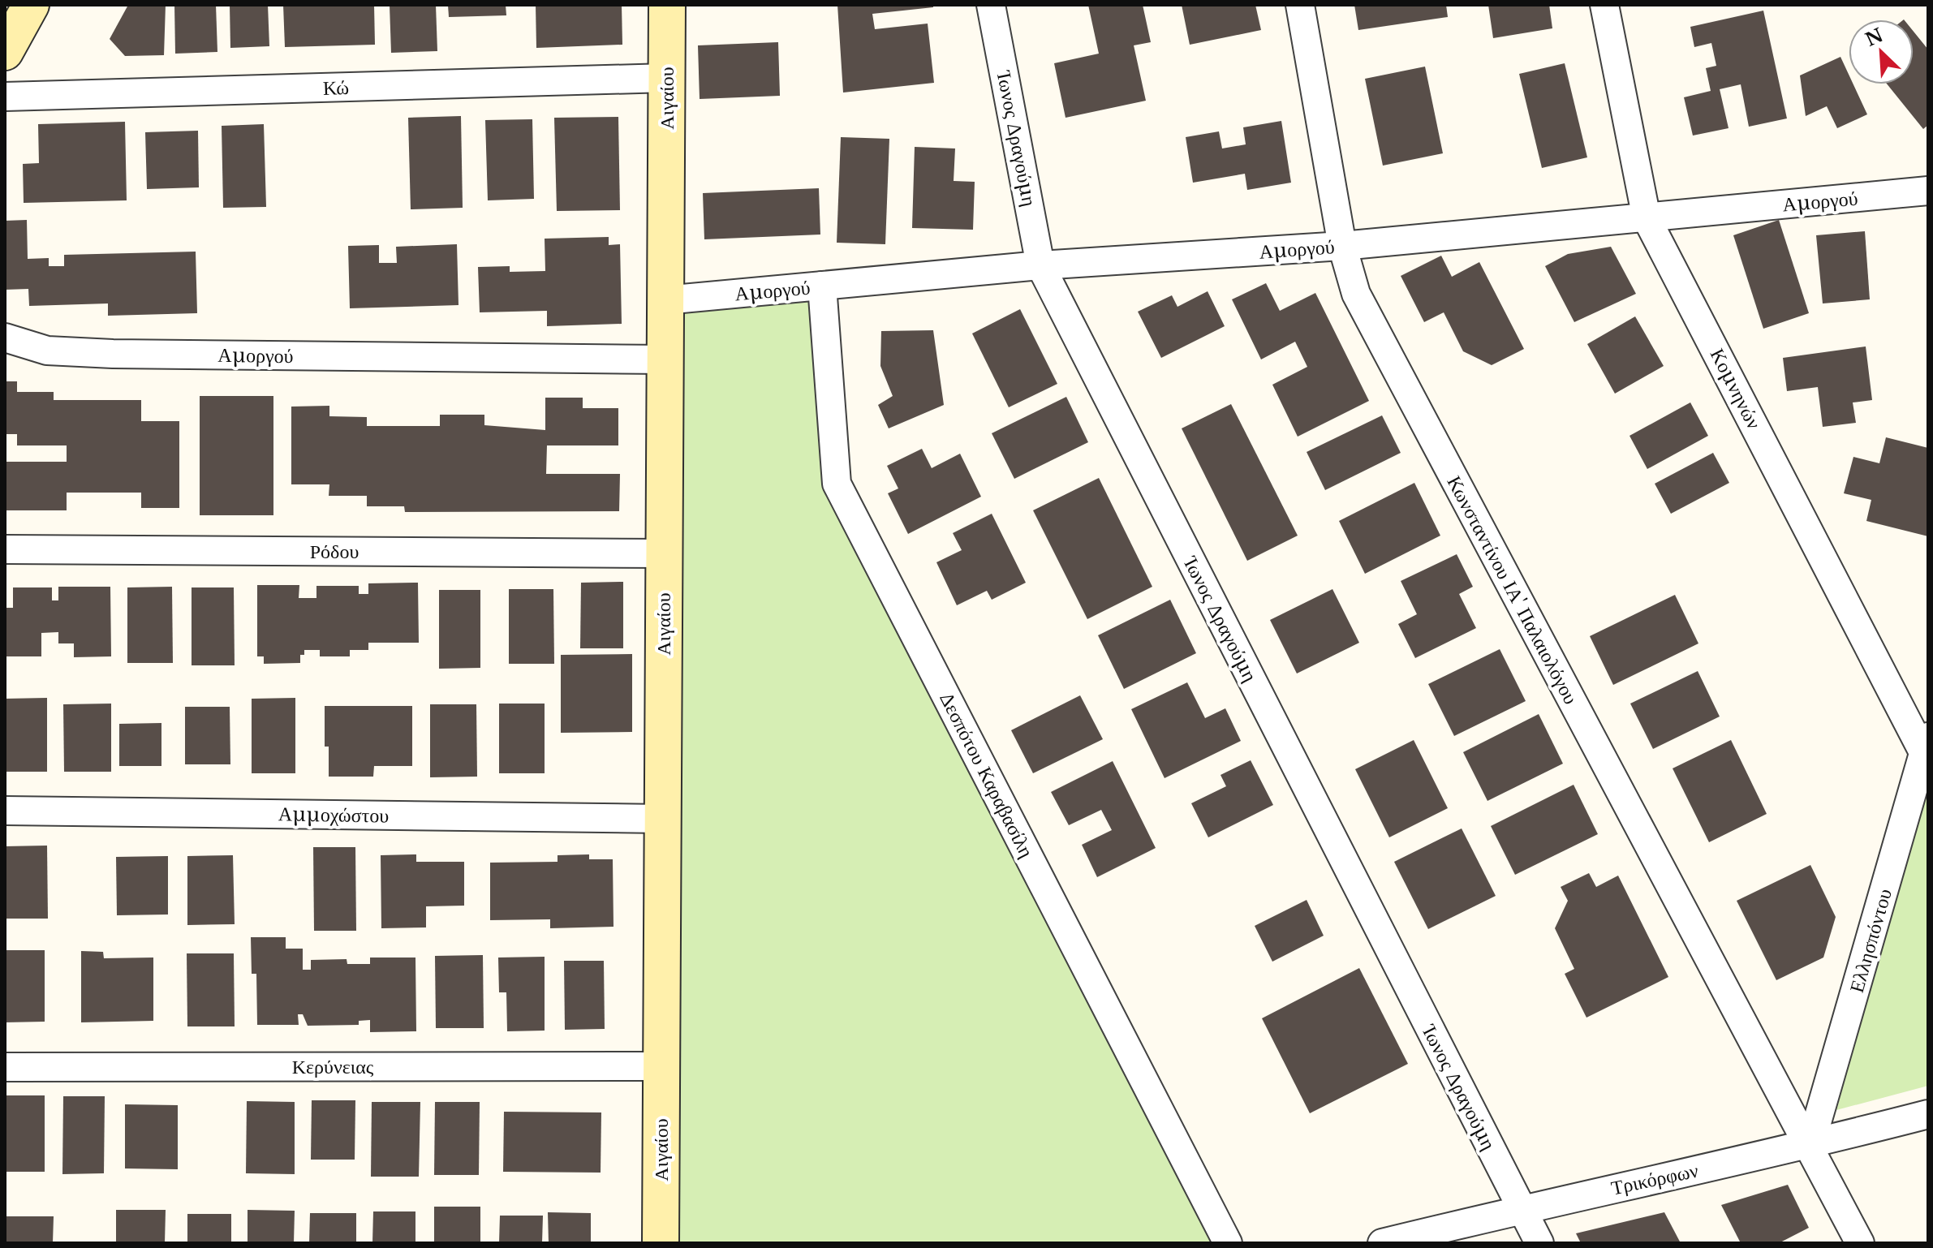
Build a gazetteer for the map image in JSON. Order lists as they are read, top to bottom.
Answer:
{
  "streets": {
    "street": [
      "Κώ",
      "Αιγαίου",
      "Ίωνος Δραγούμη",
      "Αμοργού",
      "Κοµνηνών",
      "Ρόδου",
      "Κωνσταντίνου ΙΑ' Παλαιολόγου",
      "Δεσπότου Καραβασίλη",
      "Αμμοχώστου",
      "Ελλησπόντου",
      "Κερύνειας",
      "Τρικόρφων"
    ]
  },
  "crossings": [
    ["Κώ", "Αιγαίου"],
    ["Αιγαίου", "Αμοργού"],
    ["Αιγαίου", "Ρόδου"],
    ["Αιγαίου", "Αμμοχώστου"],
    ["Αιγαίου", "Κερύνειας"],
    ["Ίωνος Δραγούμη", "Αμοργού"],
    ["Ίωνος Δραγούμη", "Τρικόρφων"],
    ["Αμοργού", "Κοµνηνών"],
    ["Αμοργού", "Κωνσταντίνου ΙΑ' Παλαιολόγου"],
    ["Αμοργού", "Δεσπότου Καραβασίλη"],
    ["Κοµνηνών", "Ελλησπόντου"],
    ["Κωνσταντίνου ΙΑ' Παλαιολόγου", "Ελλησπόντου"],
    ["Κωνσταντίνου ΙΑ' Παλαιολόγου", "Τρικόρφων"],
    ["Ελλησπόντου", "Τρικόρφων"]
  ],
  "north": "top left"
}
